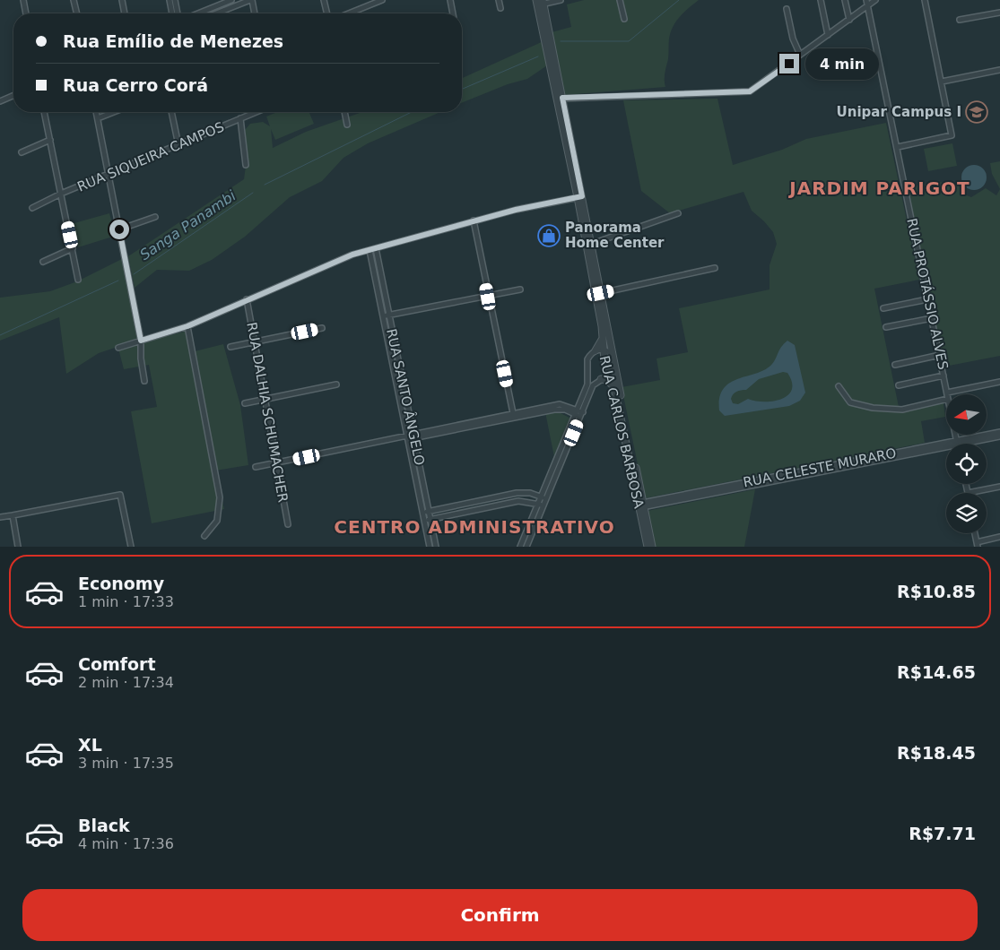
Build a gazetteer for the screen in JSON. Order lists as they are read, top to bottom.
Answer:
{
  "streets": {
    "street": [
      "RUA SIQUEIRA CAMPOS",
      "RUA PROTÁSSIO ALVES",
      "RUA SANTO ÂNGELO",
      "RUA DALHIA SCHUMACHER",
      "RUA CARLOS BARBOSA",
      "RUA CELESTE MURARO"
    ]
  },
  "crossings": [
    ["RUA PROTÁSSIO ALVES", "RUA CELESTE MURARO"],
    ["RUA CARLOS BARBOSA", "RUA CELESTE MURARO"]
  ],
  "districts": ["JARDIM PARIGOT", "CENTRO ADMINISTRATIVO"],
  "water": ["Sanga Panambi"],
  "places": {
    "school or university": ["Unipar Campus I"],
    "shop": ["Panorama Home Center"]
  },
  "north": "left",
  "page": {
    "banner": ["Rua Emílio de Menezes", "Rua Cerro Corá"],
    "bubble": "4 min",
    "list": [
      {
        "name": "Economy",
        "note": "1 min · 17:33",
        "value": "R$10.85"
      },
      {
        "name": "Comfort",
        "note": "2 min · 17:34",
        "value": "R$14.65"
      },
      {
        "name": "XL",
        "note": "3 min · 17:35",
        "value": "R$18.45"
      },
      {
        "name": "Black",
        "note": "4 min · 17:36",
        "value": "R$7.71"
      }
    ],
    "buttons": "Confirm"
  }
}
